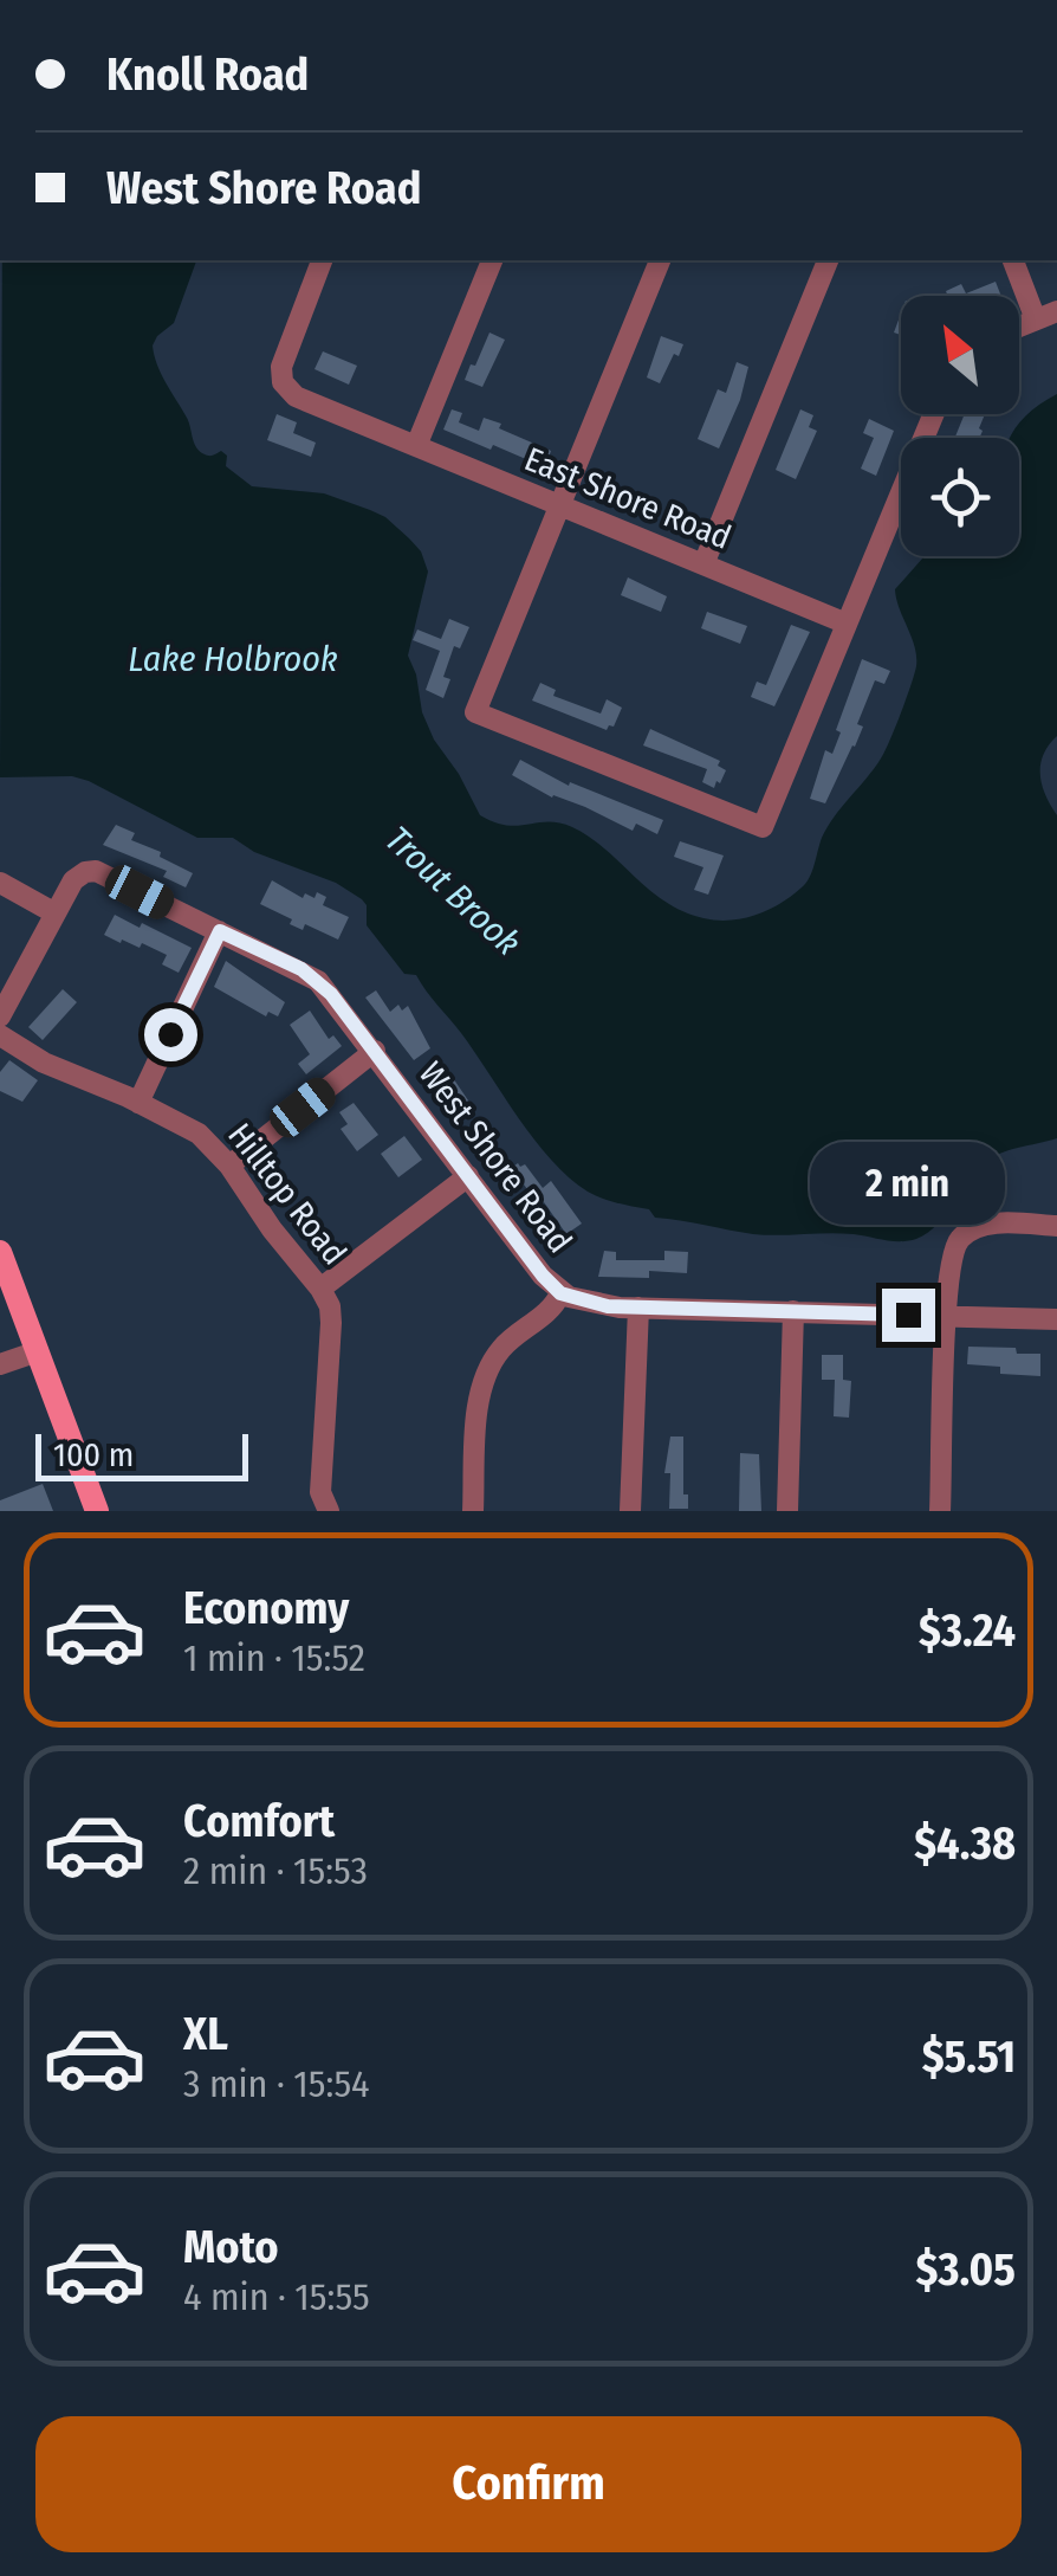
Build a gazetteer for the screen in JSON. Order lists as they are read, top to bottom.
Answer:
{
  "streets": {
    "street": ["East Shore Road", "West Shore Road", "Hilltop Road"]
  },
  "water": ["Lake Holbrook", "Trout Brook"],
  "scale_bar": "100 m",
  "north": "top left",
  "page": {
    "banner": ["Knoll Road", "West Shore Road"],
    "bubble": "2 min",
    "scale": "100 m",
    "list": [
      {
        "name": "Economy",
        "note": "1 min · 15:52",
        "value": "$3.24"
      },
      {
        "name": "Comfort",
        "note": "2 min · 15:53",
        "value": "$4.38"
      },
      {
        "name": "XL",
        "note": "3 min · 15:54",
        "value": "$5.51"
      },
      {
        "name": "Moto",
        "note": "4 min · 15:55",
        "value": "$3.05"
      }
    ],
    "buttons": "Confirm"
  }
}
